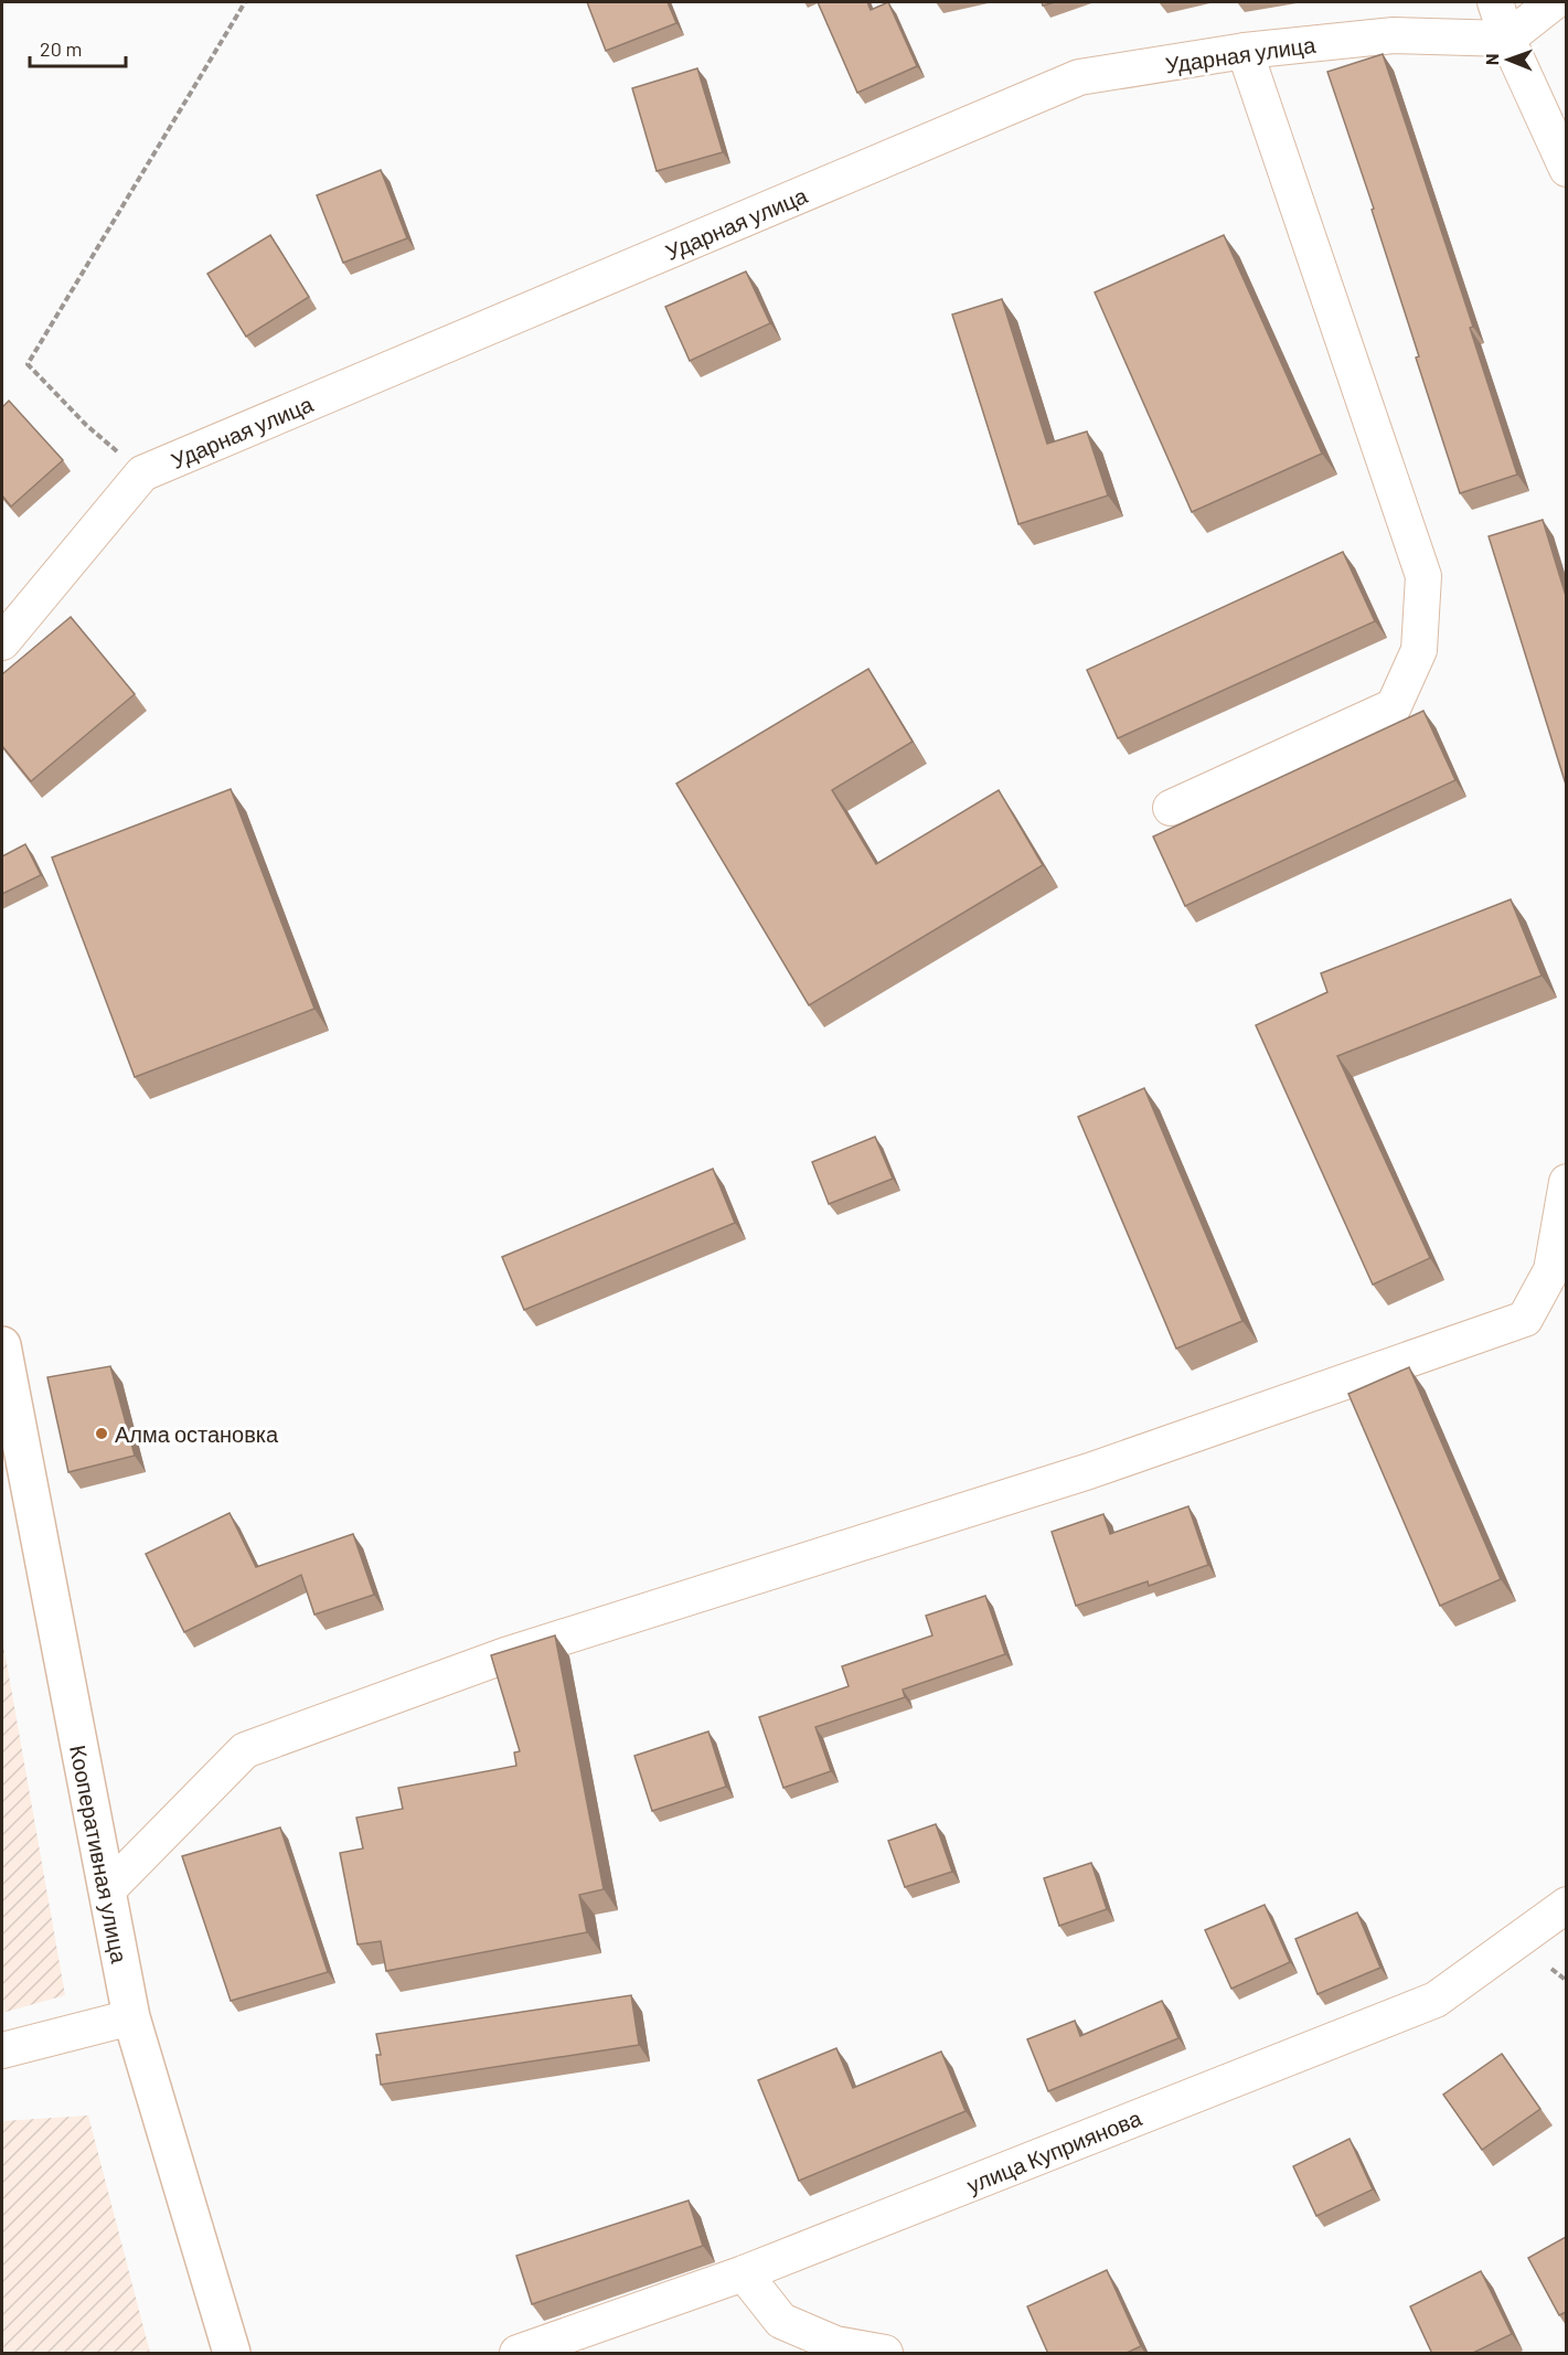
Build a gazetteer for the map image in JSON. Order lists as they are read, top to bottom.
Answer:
{
  "streets": {
    "main road": ["Кооперативная улица"],
    "street": ["Ударная улица", "улица Куприянова"]
  },
  "places": ["Алма остановка"],
  "scale_bar": "20 m",
  "north": "left"
}
